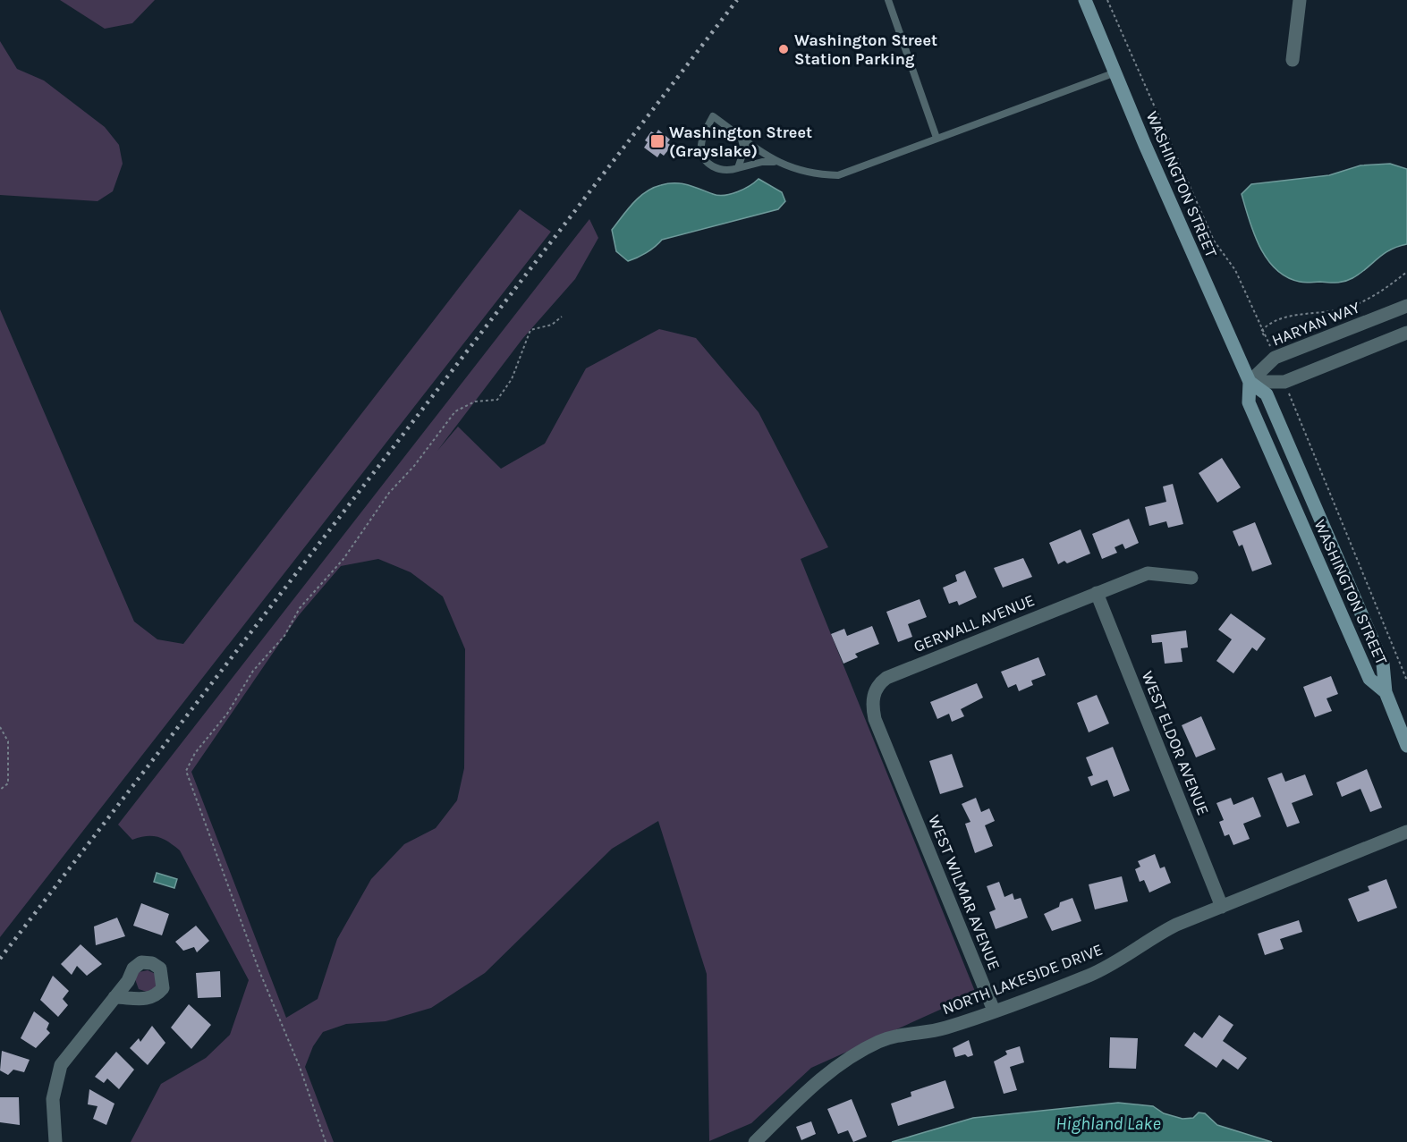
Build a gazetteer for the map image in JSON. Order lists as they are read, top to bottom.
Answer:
{
  "streets": {
    "main road": ["WASHINGTON STREET"],
    "street": [
      "HARYAN WAY",
      "GERWALL AVENUE",
      "WEST ELDOR AVENUE",
      "WEST WILMAR AVENUE",
      "NORTH LAKESIDE DRIVE"
    ]
  },
  "crossings": [
    ["WASHINGTON STREET", "HARYAN WAY"],
    ["GERWALL AVENUE", "WEST ELDOR AVENUE"],
    ["GERWALL AVENUE", "WEST WILMAR AVENUE"],
    ["WEST ELDOR AVENUE", "NORTH LAKESIDE DRIVE"],
    ["WEST WILMAR AVENUE", "NORTH LAKESIDE DRIVE"]
  ],
  "water": ["Highland Lake"],
  "places": {
    "other": ["Washington Street Station Parking"],
    "transit": ["Washington Street (Grayslake)"]
  }
}
